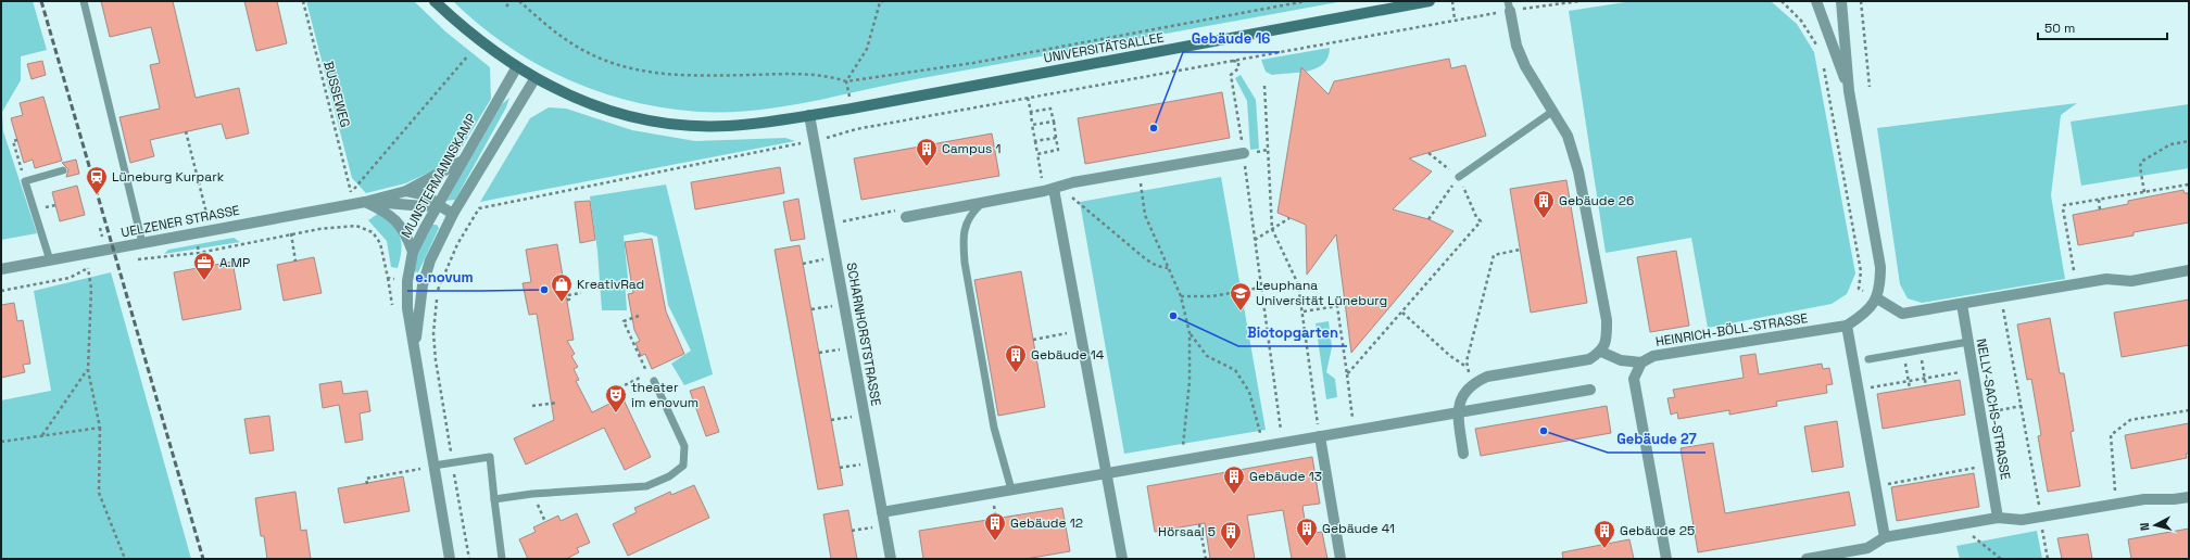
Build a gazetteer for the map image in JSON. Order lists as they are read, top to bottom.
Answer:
{
  "streets": {
    "main road": ["UNIVERSITÄTSALLEE"],
    "street": [
      "MUNSTERMANNSKAMP",
      "UELZENER STRASSE",
      "HEINRICH-BÖLL-STRASSE",
      "SCHARNHORSTSTRASSE",
      "NELLY-SACHS-STRASSE"
    ],
    "path": ["BUSSEWEG"]
  },
  "crossings": [
    ["UNIVERSITÄTSALLEE", "MUNSTERMANNSKAMP"],
    ["UNIVERSITÄTSALLEE", "SCHARNHORSTSTRASSE"],
    ["BUSSEWEG", "UELZENER STRASSE"],
    ["MUNSTERMANNSKAMP", "UELZENER STRASSE"]
  ],
  "places": {
    "other": [
      "Gebäude 16",
      "e.novum",
      "Biotopgarten",
      "Gebäude 27"
    ],
    "building": [
      "Campus 1",
      "Gebäude 26",
      "Gebäude 14",
      "Gebäude 13",
      "Gebäude 12",
      "Gebäude 41",
      "Gebäude 25",
      "Hörsaal 5"
    ],
    "station": ["Lüneburg Kurpark"],
    "office": ["A.MP"],
    "shop": ["KreativRad"],
    "school or university": ["Leuphana Universität Lüneburg"],
    "theatre": ["theater im enovum"]
  },
  "scale_bar": "50 m",
  "north": "left"
}
